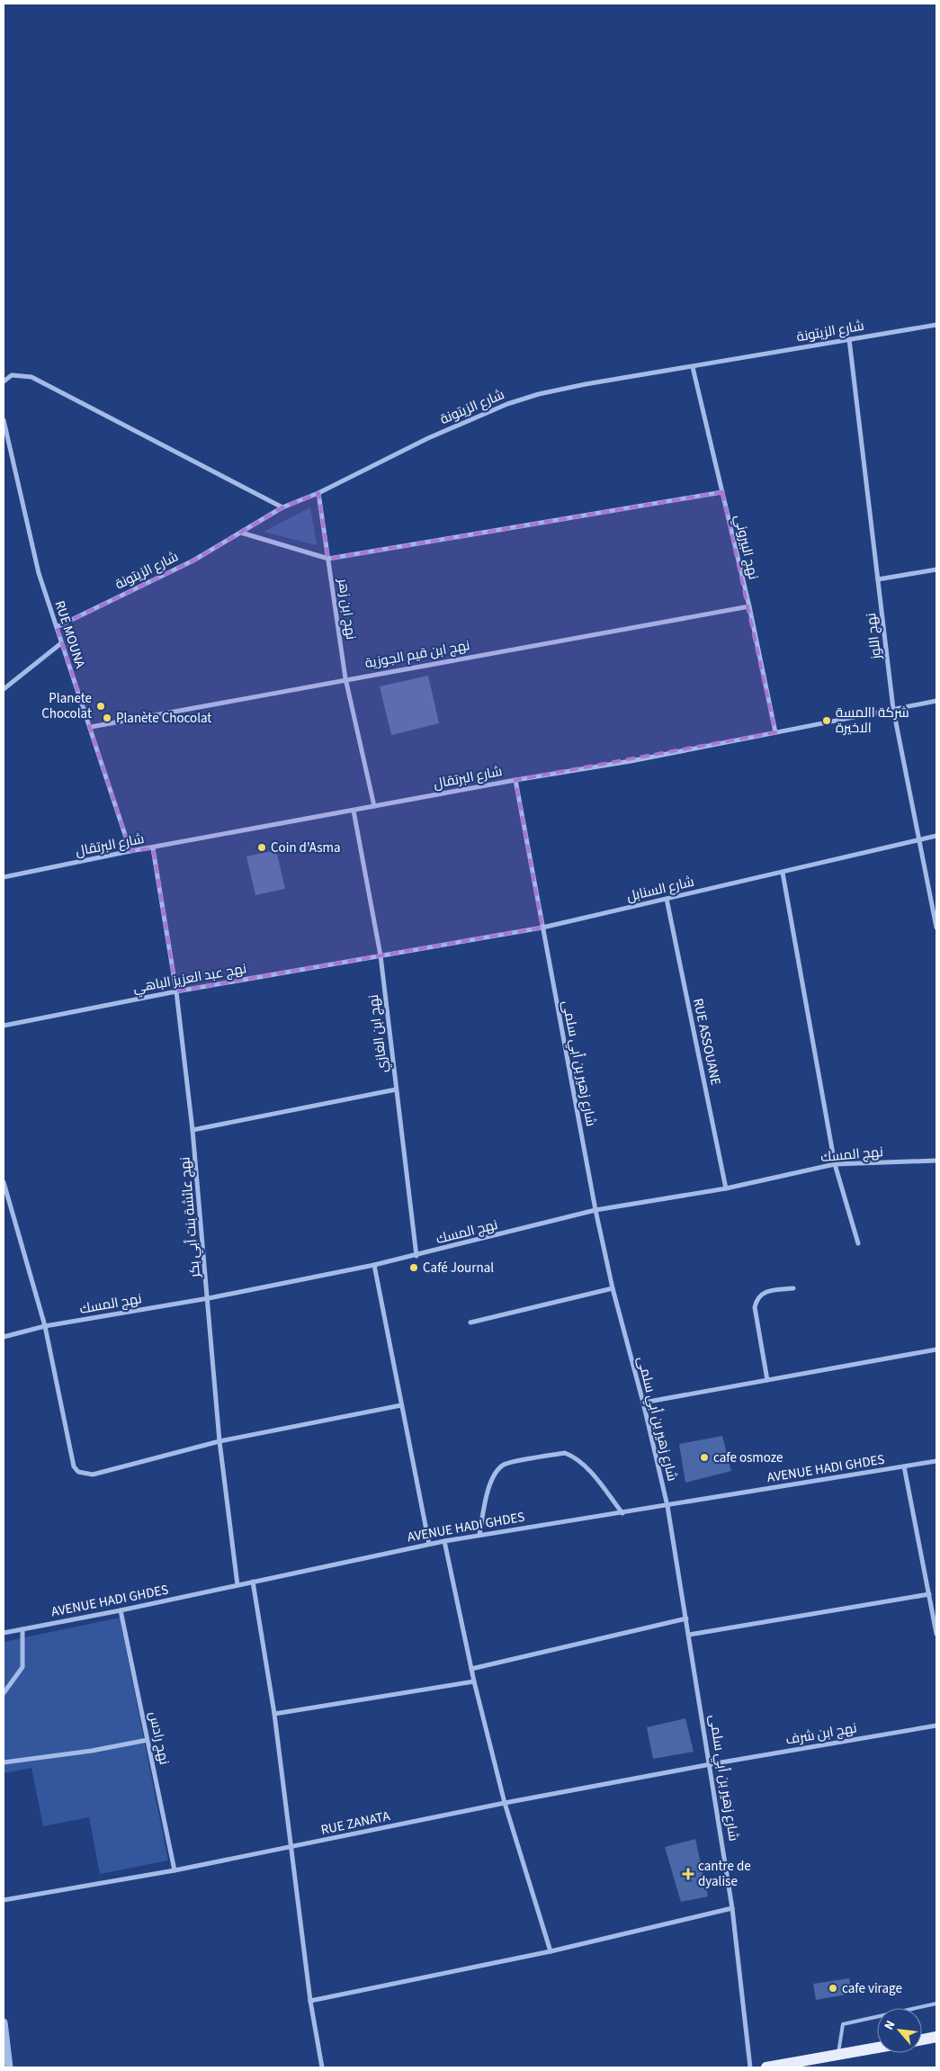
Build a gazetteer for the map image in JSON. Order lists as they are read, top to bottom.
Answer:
{
  "streets": {
    "street": [
      "شارع الزيتونة",
      "نهج البيروني",
      "نهج ابن زهر",
      "RUE MOUNA",
      "نهج اللوز",
      "نهج ابن قيم الجوزية",
      "شارع البرتقال",
      "شارع السنابل",
      "نهج عبد العزيز الباهي",
      "نهج ابن الغازي",
      "RUE ASSOUANE",
      "شارع زهير بن أبي سلمى",
      "نهج المسك",
      "نهج عائشة بنت أبي بكر",
      "AVENUE HADI GHDES",
      "نهج ابن شرف",
      "نهج رادس",
      "RUE ZANATA"
    ]
  },
  "crossings": [
    ["شارع الزيتونة", "نهج البيروني"],
    ["شارع الزيتونة", "نهج ابن زهر"],
    ["شارع الزيتونة", "RUE MOUNA"],
    ["شارع الزيتونة", "نهج اللوز"],
    ["نهج البيروني", "نهج ابن قيم الجوزية"],
    ["نهج البيروني", "شارع البرتقال"],
    ["نهج ابن زهر", "نهج ابن قيم الجوزية"],
    ["نهج ابن زهر", "شارع البرتقال"],
    ["RUE MOUNA", "نهج ابن قيم الجوزية"],
    ["RUE MOUNA", "شارع البرتقال"],
    ["نهج اللوز", "شارع البرتقال"],
    ["نهج اللوز", "شارع السنابل"],
    ["شارع البرتقال", "نهج ابن الغازي"],
    ["شارع البرتقال", "شارع زهير بن أبي سلمى"],
    ["شارع البرتقال", "نهج عائشة بنت أبي بكر"],
    ["شارع السنابل", "نهج عبد العزيز الباهي"],
    ["شارع السنابل", "نهج ابن الغازي"],
    ["شارع السنابل", "RUE ASSOUANE"],
    ["شارع السنابل", "شارع زهير بن أبي سلمى"],
    ["نهج عبد العزيز الباهي", "نهج ابن الغازي"],
    ["نهج عبد العزيز الباهي", "نهج عائشة بنت أبي بكر"],
    ["نهج ابن الغازي", "نهج المسك"],
    ["RUE ASSOUANE", "نهج المسك"],
    ["شارع زهير بن أبي سلمى", "نهج المسك"],
    ["شارع زهير بن أبي سلمى", "AVENUE HADI GHDES"],
    ["شارع زهير بن أبي سلمى", "نهج ابن شرف"],
    ["شارع زهير بن أبي سلمى", "RUE ZANATA"],
    ["نهج المسك", "نهج عائشة بنت أبي بكر"],
    ["نهج عائشة بنت أبي بكر", "AVENUE HADI GHDES"],
    ["AVENUE HADI GHDES", "نهج رادس"],
    ["نهج ابن شرف", "RUE ZANATA"],
    ["نهج رادس", "RUE ZANATA"]
  ],
  "places": {
    "other": [
      "Planete Chocolat",
      "Planète Chocolat",
      "شركة االمسة الاخيرة",
      "Coin d'Asma",
      "Café Journal",
      "cafe osmoze",
      "cafe virage"
    ],
    "health": ["cantre de dyalise"]
  },
  "north": "top left"
}
